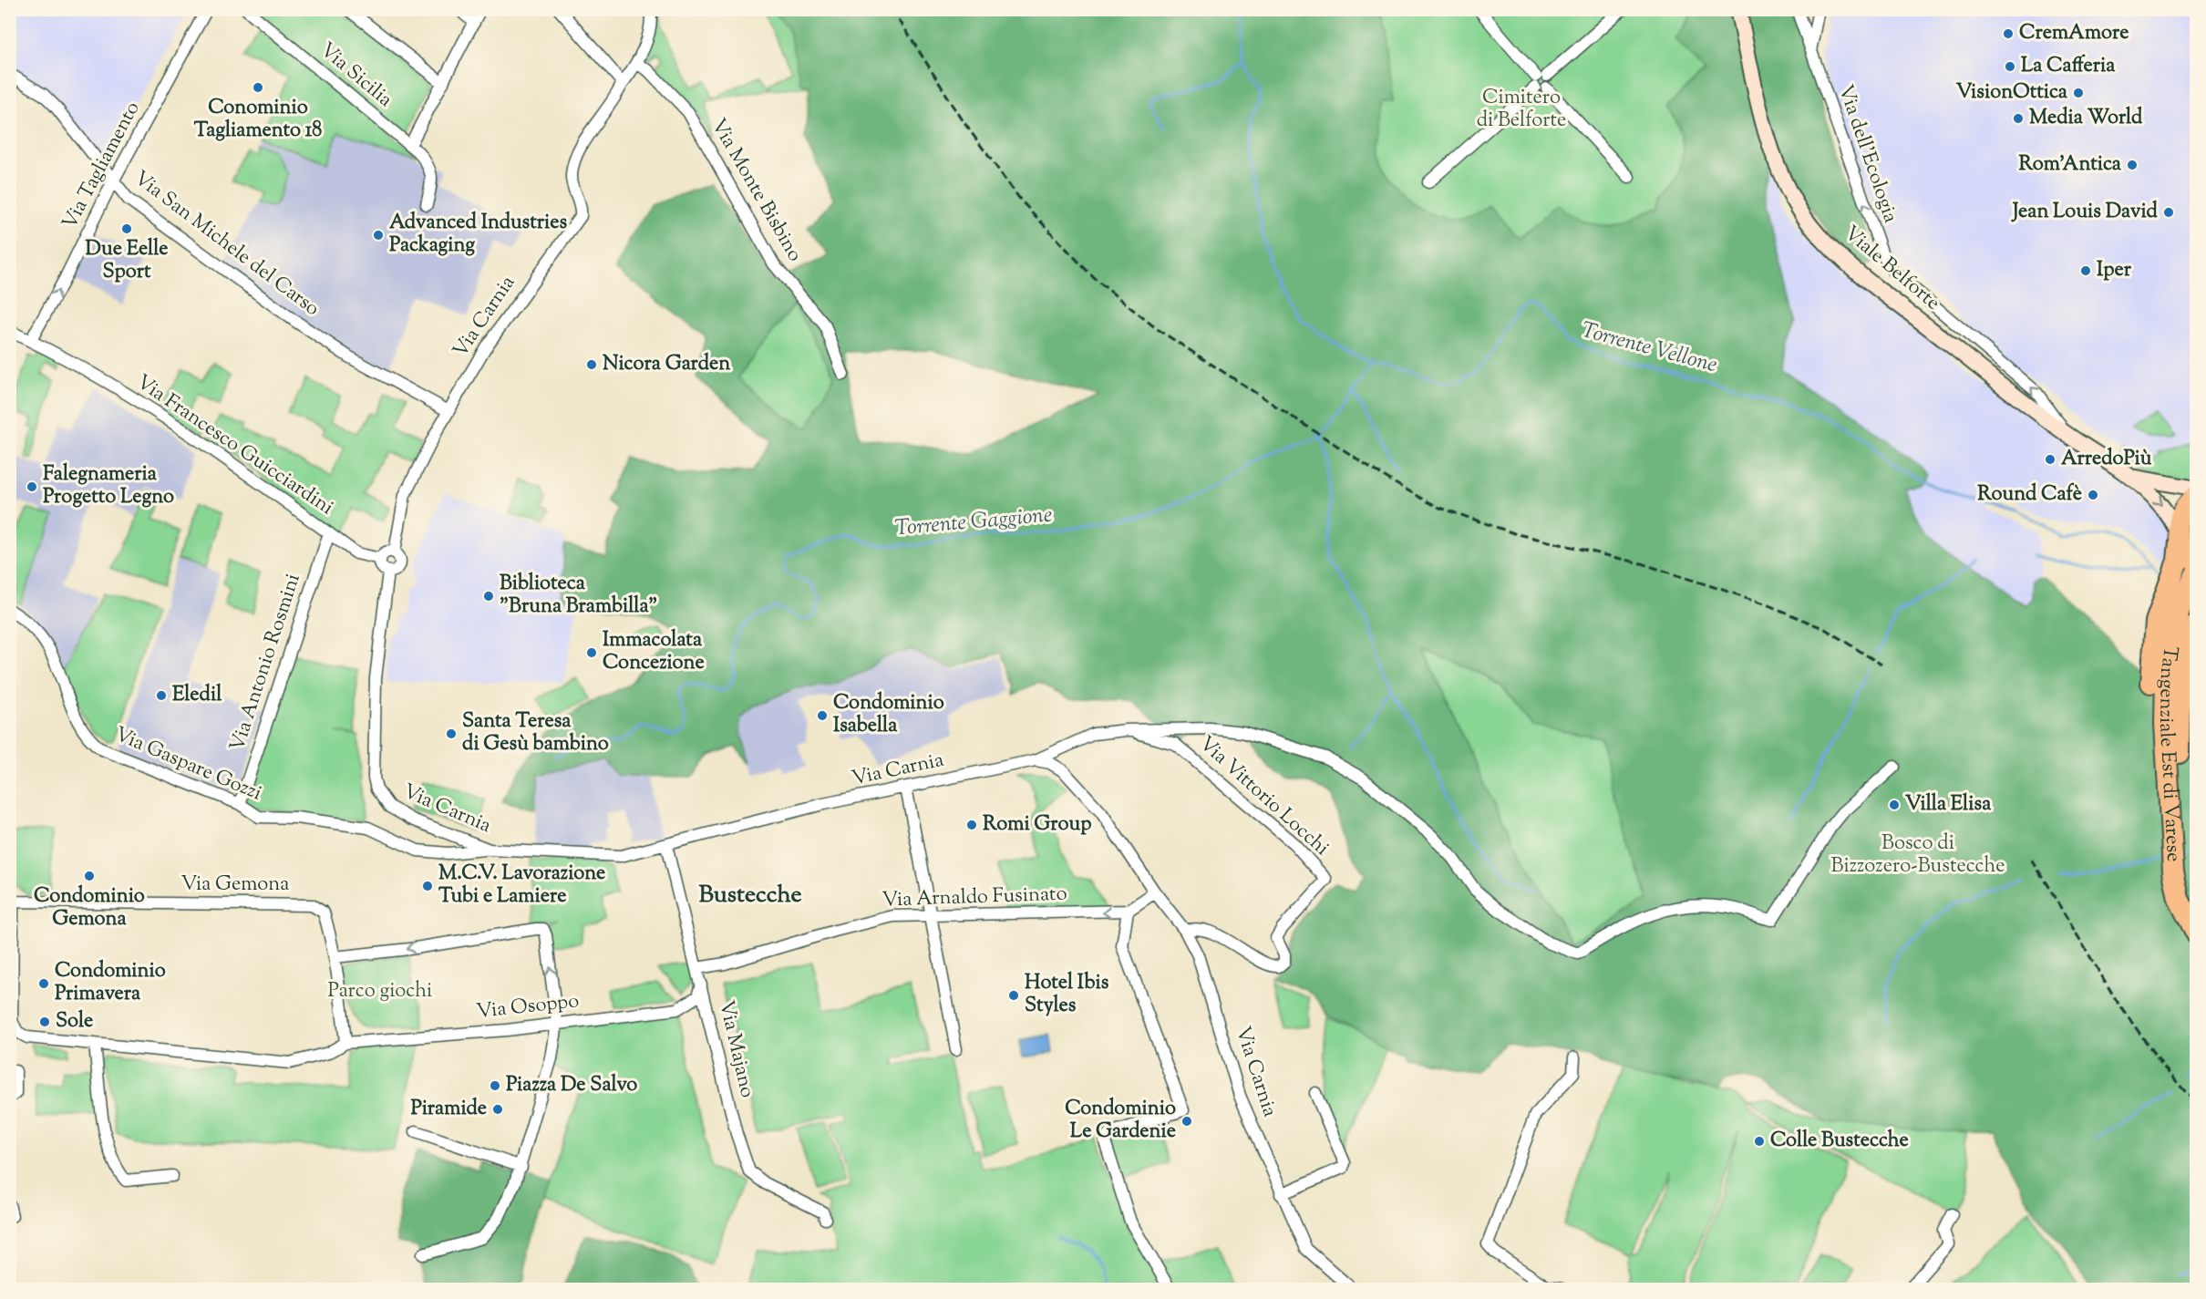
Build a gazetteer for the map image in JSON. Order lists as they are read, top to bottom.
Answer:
{
  "streets": {
    "highway": ["Tangenziale Est di Varese"],
    "main road": ["Viale Belforte"],
    "street": [
      "Via Sicilia",
      "Via dell'Ecologia",
      "Via Tagliamento",
      "Via Monte Bisbino",
      "Via San Michele del Carso",
      "Via Carnia",
      "Via Francesco Guicciardini",
      "Via Antonio Rosmini",
      "Via Gaspare Gozzi",
      "Via Vittorio Locchi",
      "Via Gemona",
      "Via Arnaldo Fusinato",
      "Via Osoppo",
      "Via Majano"
    ]
  },
  "crossings": [
    ["Via dell'Ecologia", "Viale Belforte"],
    ["Via Tagliamento", "Via San Michele del Carso"],
    ["Via Tagliamento", "Via Francesco Guicciardini"],
    ["Via Monte Bisbino", "Via Carnia"],
    ["Via San Michele del Carso", "Via Carnia"],
    ["Via Carnia", "Via Francesco Guicciardini"],
    ["Via Carnia", "Via Gaspare Gozzi"],
    ["Via Carnia", "Via Vittorio Locchi"],
    ["Via Carnia", "Via Majano"],
    ["Via Francesco Guicciardini", "Via Antonio Rosmini"],
    ["Via Antonio Rosmini", "Via Gaspare Gozzi"],
    ["Via Gemona", "Via Osoppo"],
    ["Via Arnaldo Fusinato", "Via Majano"],
    ["Via Osoppo", "Via Majano"]
  ],
  "one_way": ["Via dell'Ecologia", "Via Tagliamento", "Via Arnaldo Fusinato"],
  "districts": ["Bustecche"],
  "water": ["Torrente Vellone", "Torrente Gaggione"],
  "parks": ["Cimitero di Belforte", "Bosco di Bizzozero-Bustecche", "Parco giochi"],
  "places": [
    "CremAmore",
    "La Cafferia",
    "Conominio Tagliamento 18",
    "VisionOttica",
    "Media World",
    "Rom'Antica",
    "Jean Louis David",
    "Due Eelle Sport",
    "Advanced Industries Packaging",
    "Iper",
    "Nicora Garden",
    "ArredoPiù",
    "Falegnameria Progetto Legno",
    "Round Cafè",
    "Biblioteca \"Bruna Brambilla\"",
    "Immacolata Concezione",
    "Eledil",
    "Condominio Isabella",
    "Santa Teresa di Gesù bambino",
    "Villa Elisa",
    "Romi Group",
    "Condominio Gemona",
    "M.C.V. Lavorazione Tubi e Lamiere",
    "Condominio Primavera",
    "Hotel Ibis Styles",
    "Sole",
    "Piazza De Salvo",
    "Piramide",
    "Condominio Le Gardenie",
    "Colle Bustecche"
  ]
}
